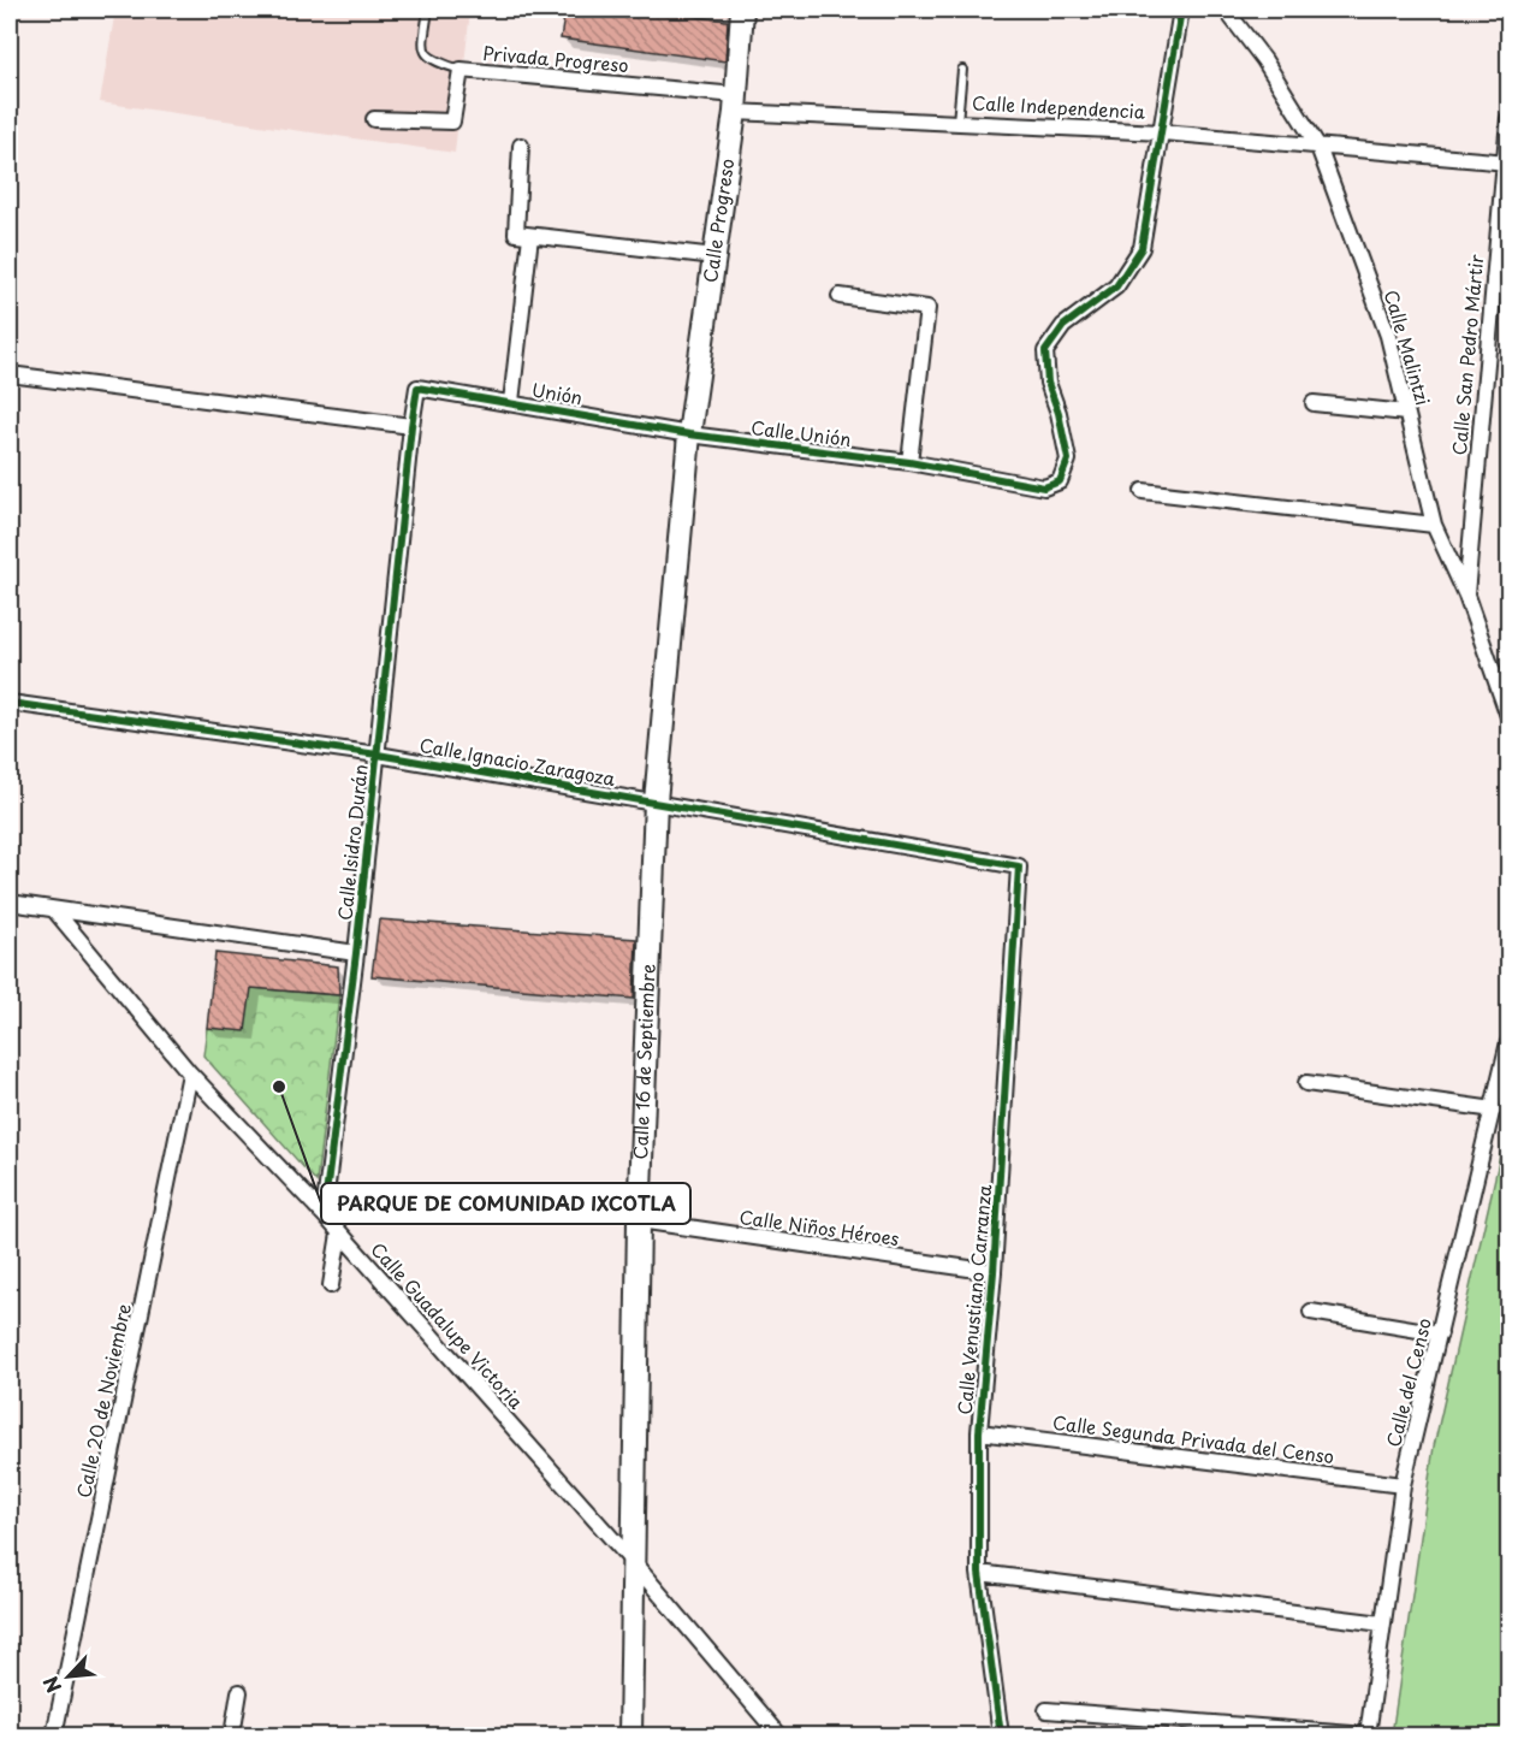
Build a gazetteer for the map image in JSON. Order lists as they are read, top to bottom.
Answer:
{
  "streets": {
    "street": [
      "Privada Progreso",
      "Calle Independencia",
      "Calle Progreso",
      "Calle Malintzi",
      "Calle San Pedro Mártir",
      "Unión",
      "Calle Unión",
      "Calle Ignacio Zaragoza",
      "Calle Isidro Durán",
      "Calle 16 de Septiembre",
      "Calle Niños Héroes",
      "Calle Venustiano Carranza",
      "Calle Guadalupe Victoria",
      "Calle del Censo",
      "Calle 20 de Noviembre",
      "Calle Segunda Privada del Censo"
    ]
  },
  "crossings": [
    ["Privada Progreso", "Calle Independencia"],
    ["Privada Progreso", "Calle Progreso"],
    ["Calle Independencia", "Calle Progreso"],
    ["Calle Independencia", "Calle Malintzi"],
    ["Calle Independencia", "Calle San Pedro Mártir"],
    ["Calle Independencia", "Calle Unión"],
    ["Calle Progreso", "Unión"],
    ["Calle Progreso", "Calle Unión"],
    ["Calle Progreso", "Calle 16 de Septiembre"],
    ["Calle Malintzi", "Calle San Pedro Mártir"],
    ["Unión", "Calle Unión"],
    ["Unión", "Calle Isidro Durán"],
    ["Unión", "Calle 16 de Septiembre"],
    ["Calle Unión", "Calle 16 de Septiembre"],
    ["Calle Ignacio Zaragoza", "Calle Isidro Durán"],
    ["Calle Ignacio Zaragoza", "Calle 16 de Septiembre"],
    ["Calle Ignacio Zaragoza", "Calle Venustiano Carranza"],
    ["Calle Isidro Durán", "Calle Guadalupe Victoria"],
    ["Calle 16 de Septiembre", "Calle Niños Héroes"],
    ["Calle 16 de Septiembre", "Calle Guadalupe Victoria"],
    ["Calle Niños Héroes", "Calle Venustiano Carranza"],
    ["Calle Venustiano Carranza", "Calle Segunda Privada del Censo"],
    ["Calle Guadalupe Victoria", "Calle 20 de Noviembre"],
    ["Calle del Censo", "Calle Segunda Privada del Censo"]
  ],
  "places": ["PARQUE DE COMUNIDAD IXCOTLA"],
  "north": "bottom left"
}
